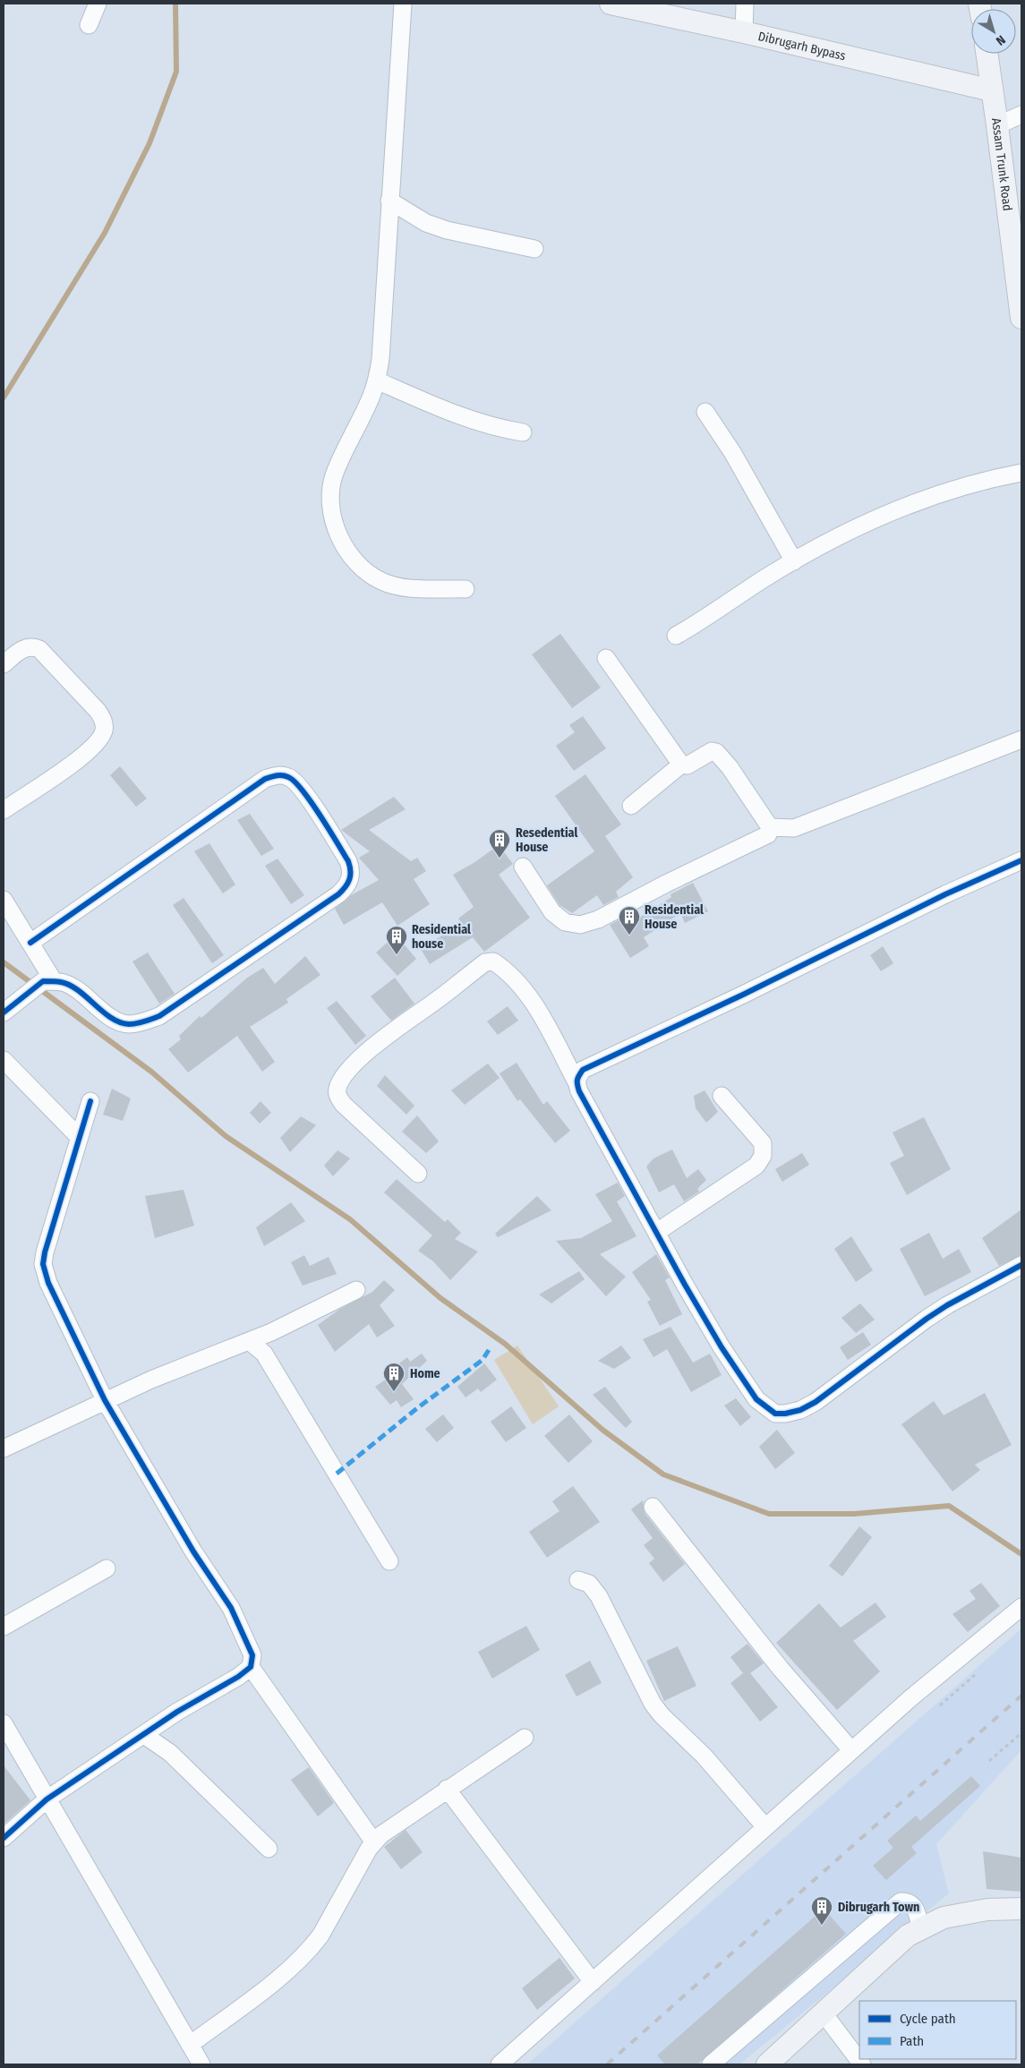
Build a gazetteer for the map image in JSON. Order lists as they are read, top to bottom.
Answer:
{
  "streets": {
    "main road": ["Dibrugarh Bypass", "Assam Trunk Road"]
  },
  "crossings": [
    ["Dibrugarh Bypass", "Assam Trunk Road"]
  ],
  "places": {
    "building": [
      "Resedential House",
      "Residential House",
      "Residential house",
      "Home",
      "Dibrugarh Town"
    ]
  },
  "legend": ["Cycle path", "Path"],
  "north": "bottom right"
}
